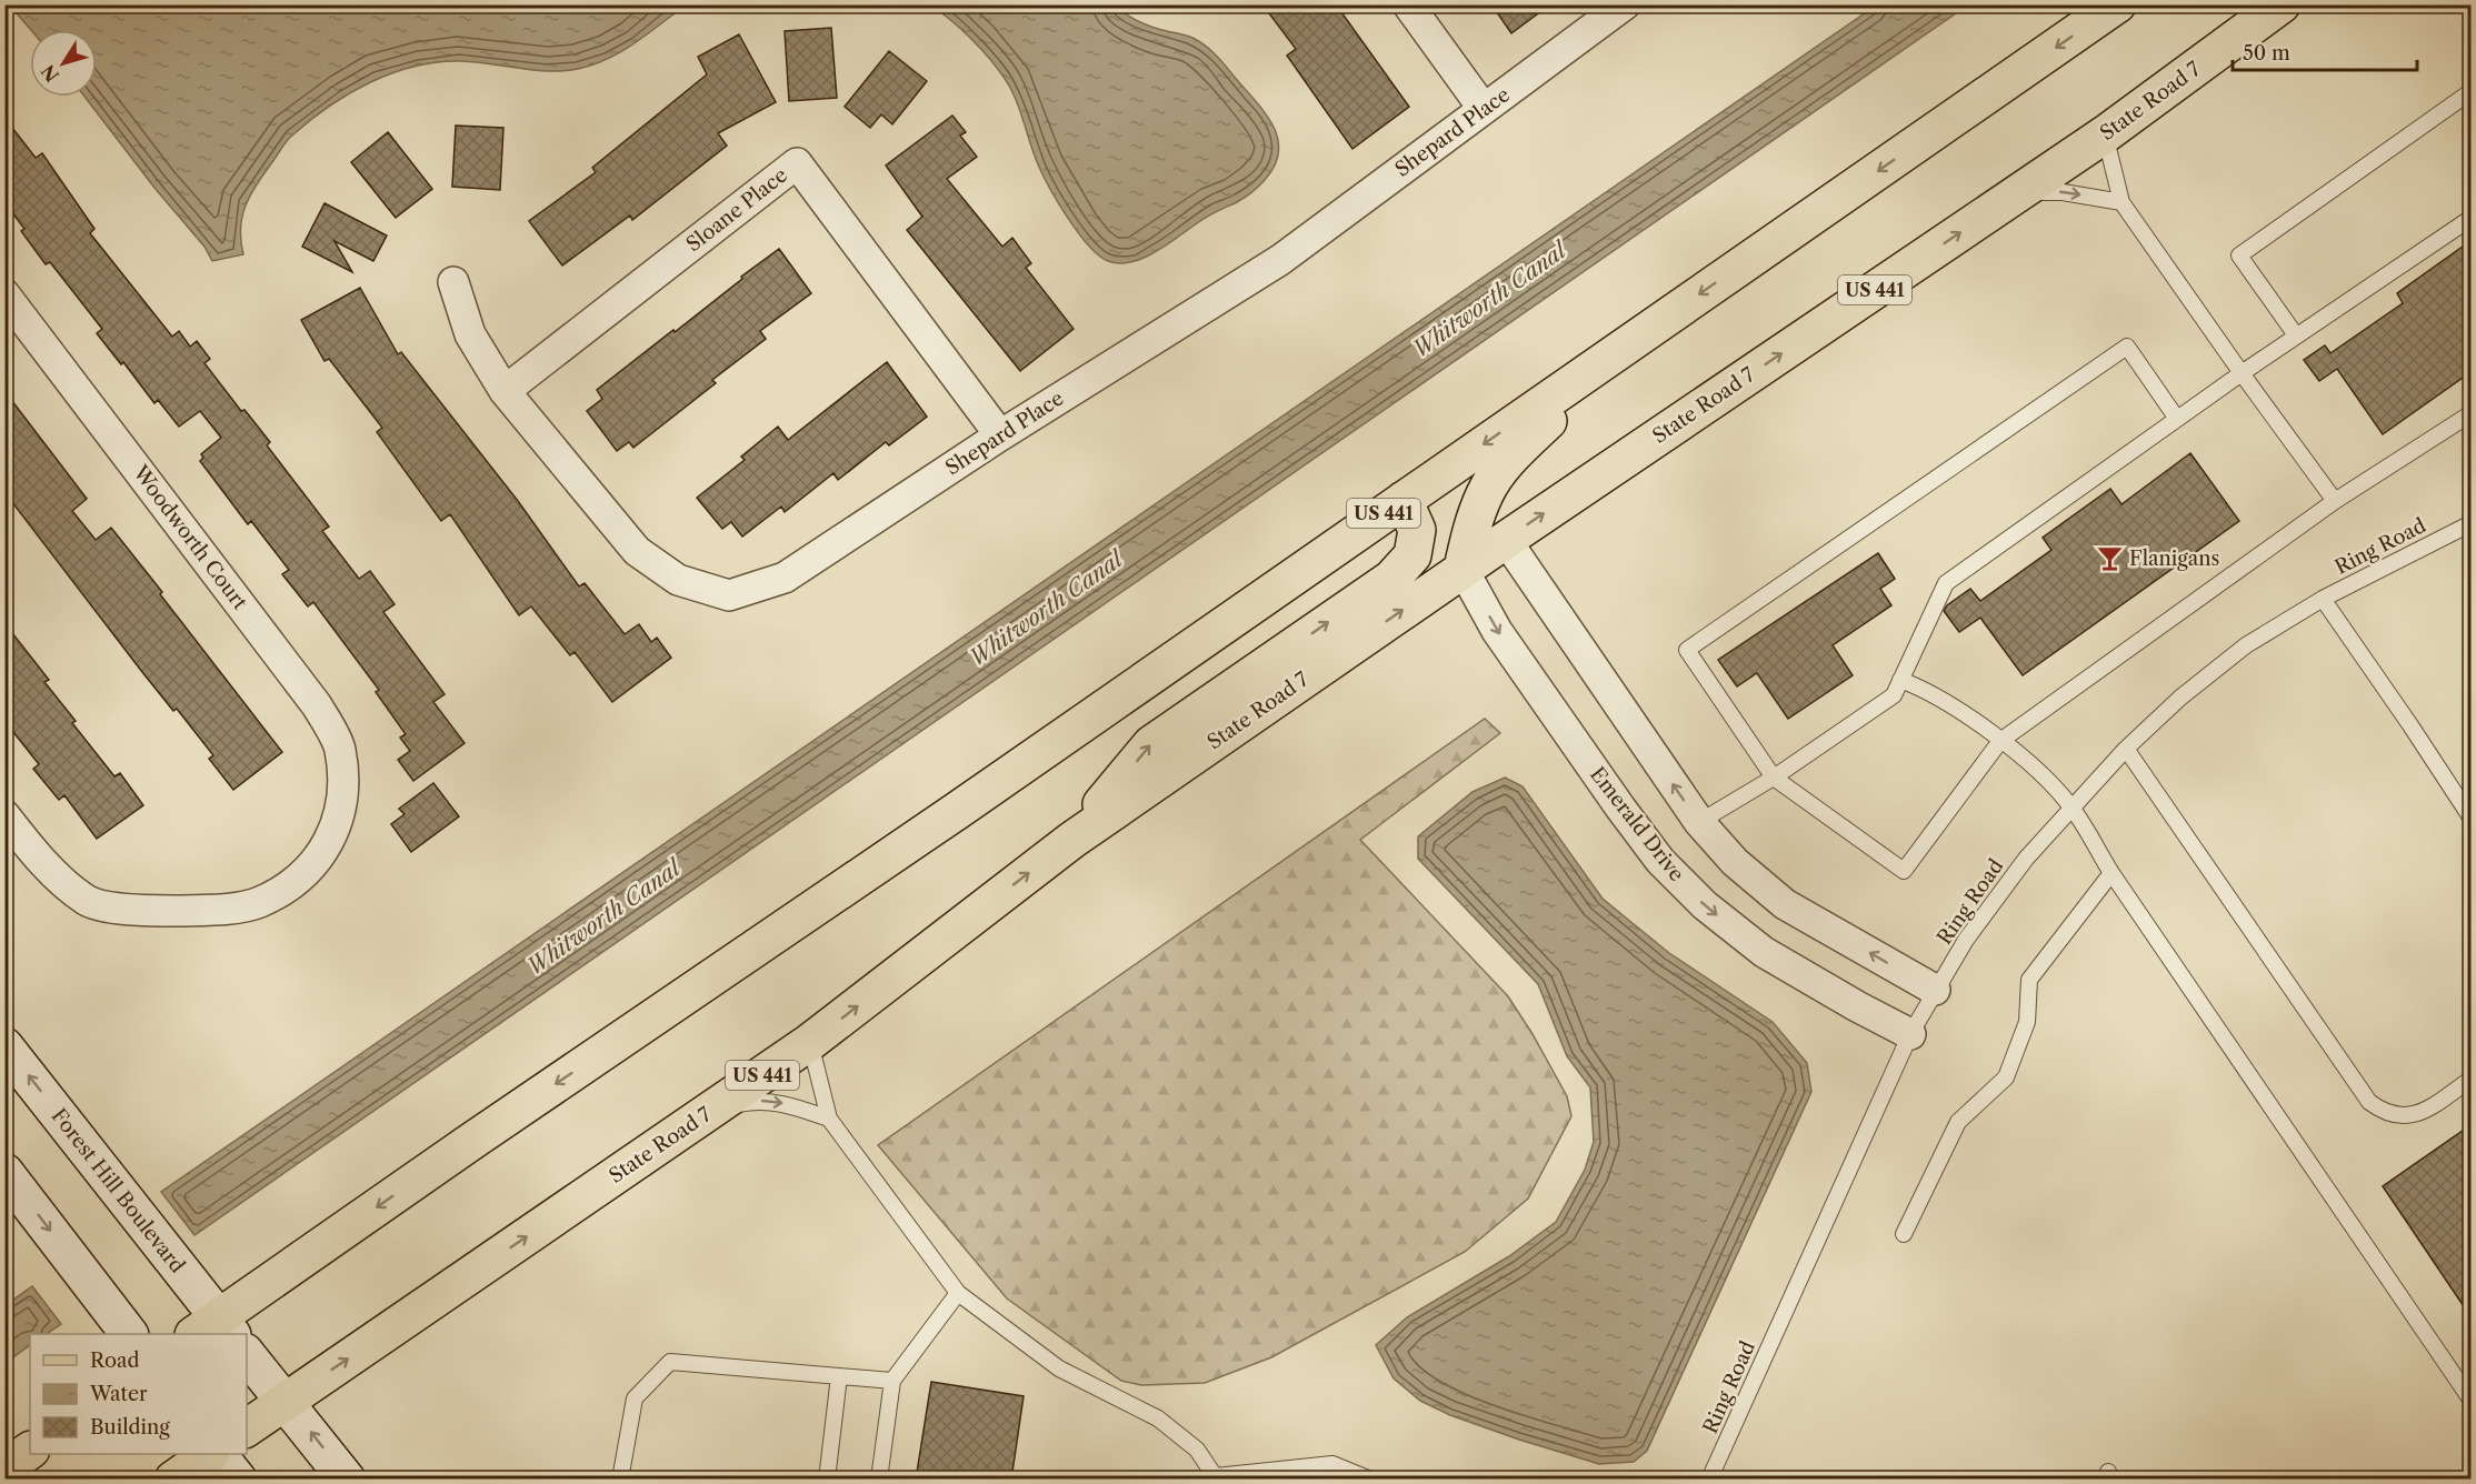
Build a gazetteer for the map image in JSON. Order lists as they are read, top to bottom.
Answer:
{
  "streets": {
    "main road": ["State Road 7", "US 441", "Forest Hill Boulevard"],
    "street": [
      "Shepard Place",
      "Sloane Place",
      "Woodworth Court",
      "Emerald Drive"
    ],
    "lane": ["Ring Road"]
  },
  "crossings": [
    ["State Road 7", "Emerald Drive"],
    ["Shepard Place", "Sloane Place"],
    ["US 441", "Forest Hill Boulevard"],
    ["Ring Road", "Emerald Drive"]
  ],
  "water": ["Whitworth Canal"],
  "places": {
    "bar": ["Flanigans"]
  },
  "legend": ["Road", "Water", "Building"],
  "scale_bar": "50 m",
  "north": "bottom left"
}
